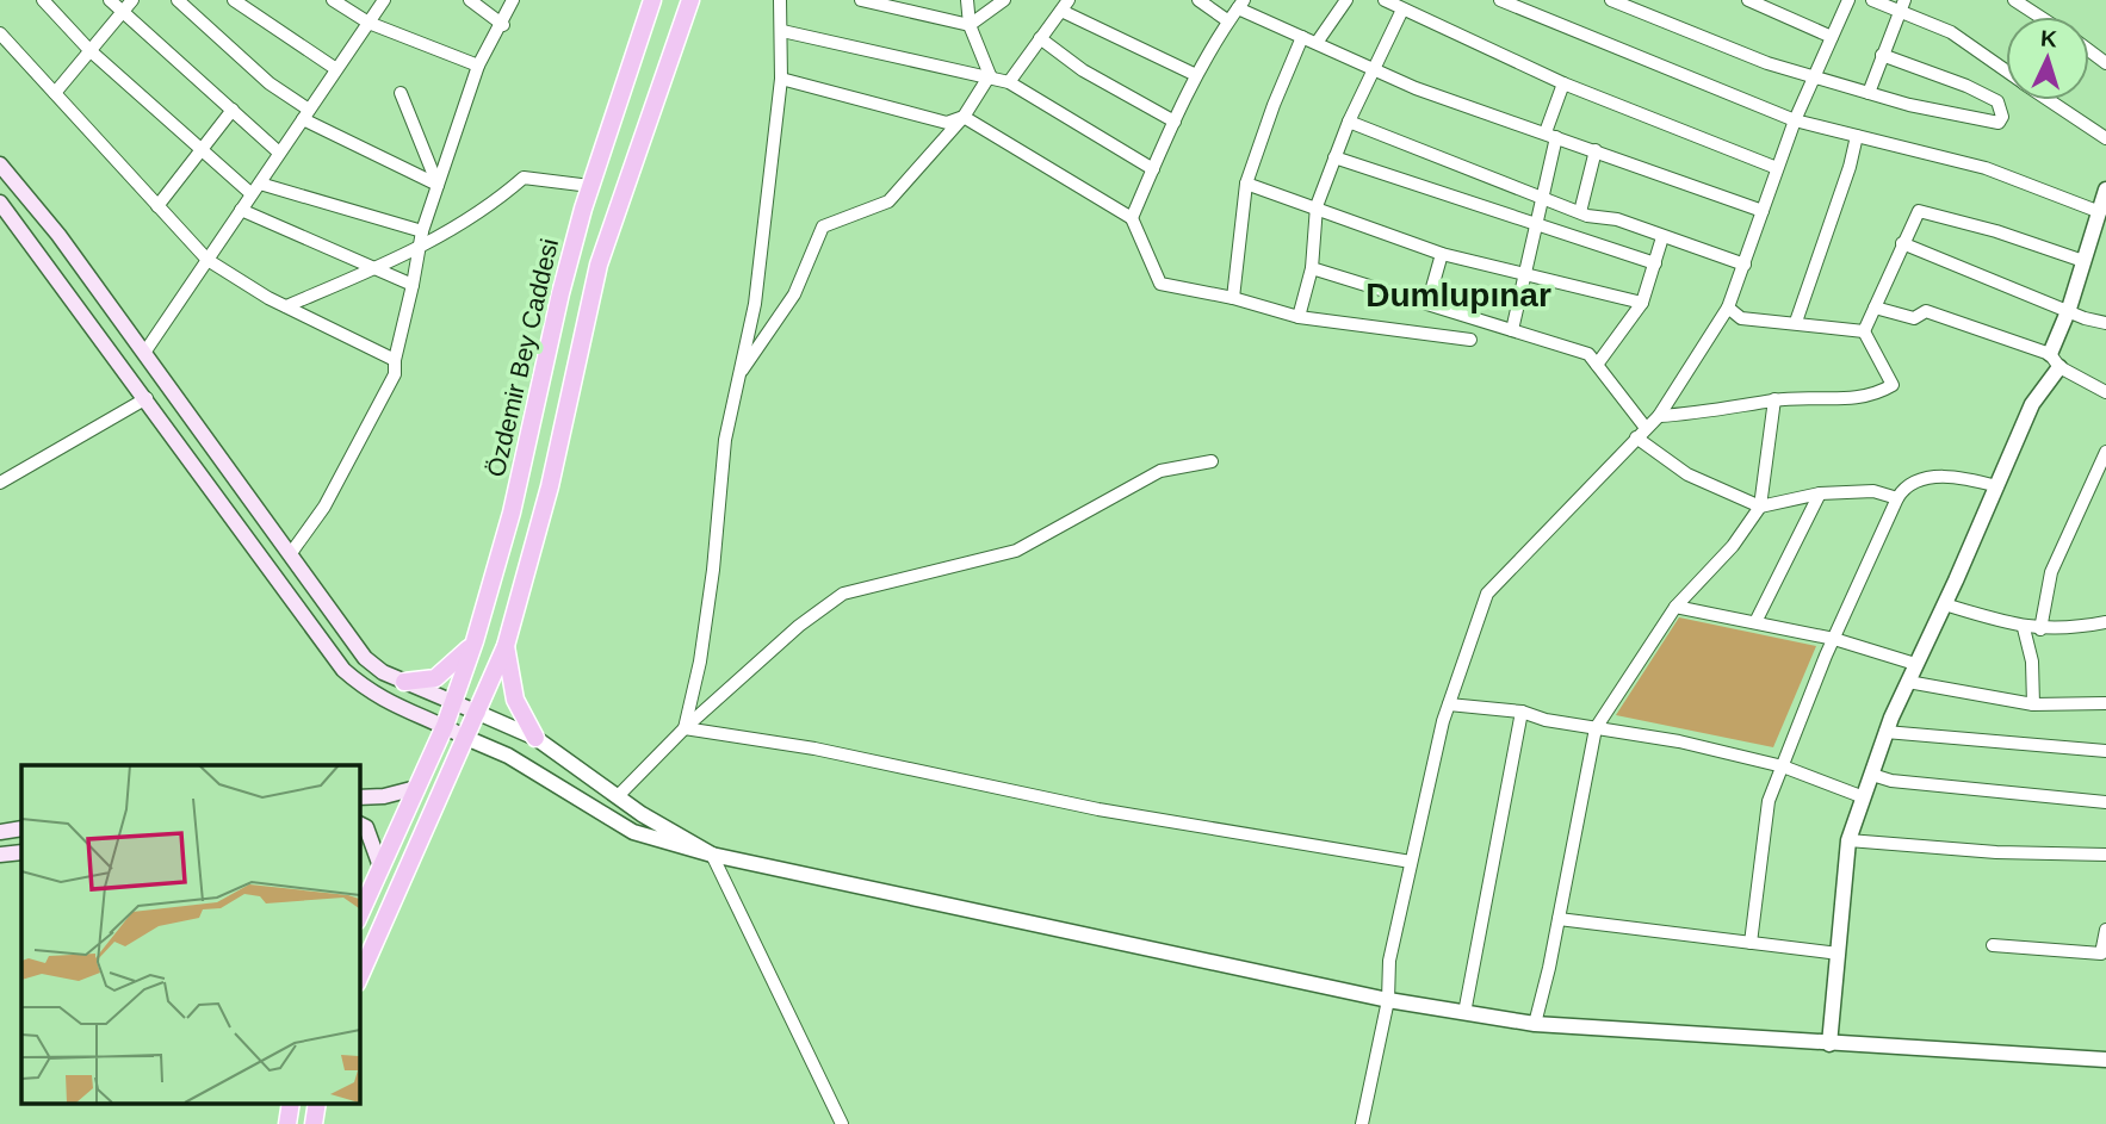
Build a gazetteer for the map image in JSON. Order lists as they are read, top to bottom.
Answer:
{
  "streets": {
    "main road": ["Özdemir Bey Caddesi"]
  },
  "districts": ["Dumlupınar"],
  "north": "top"
}
